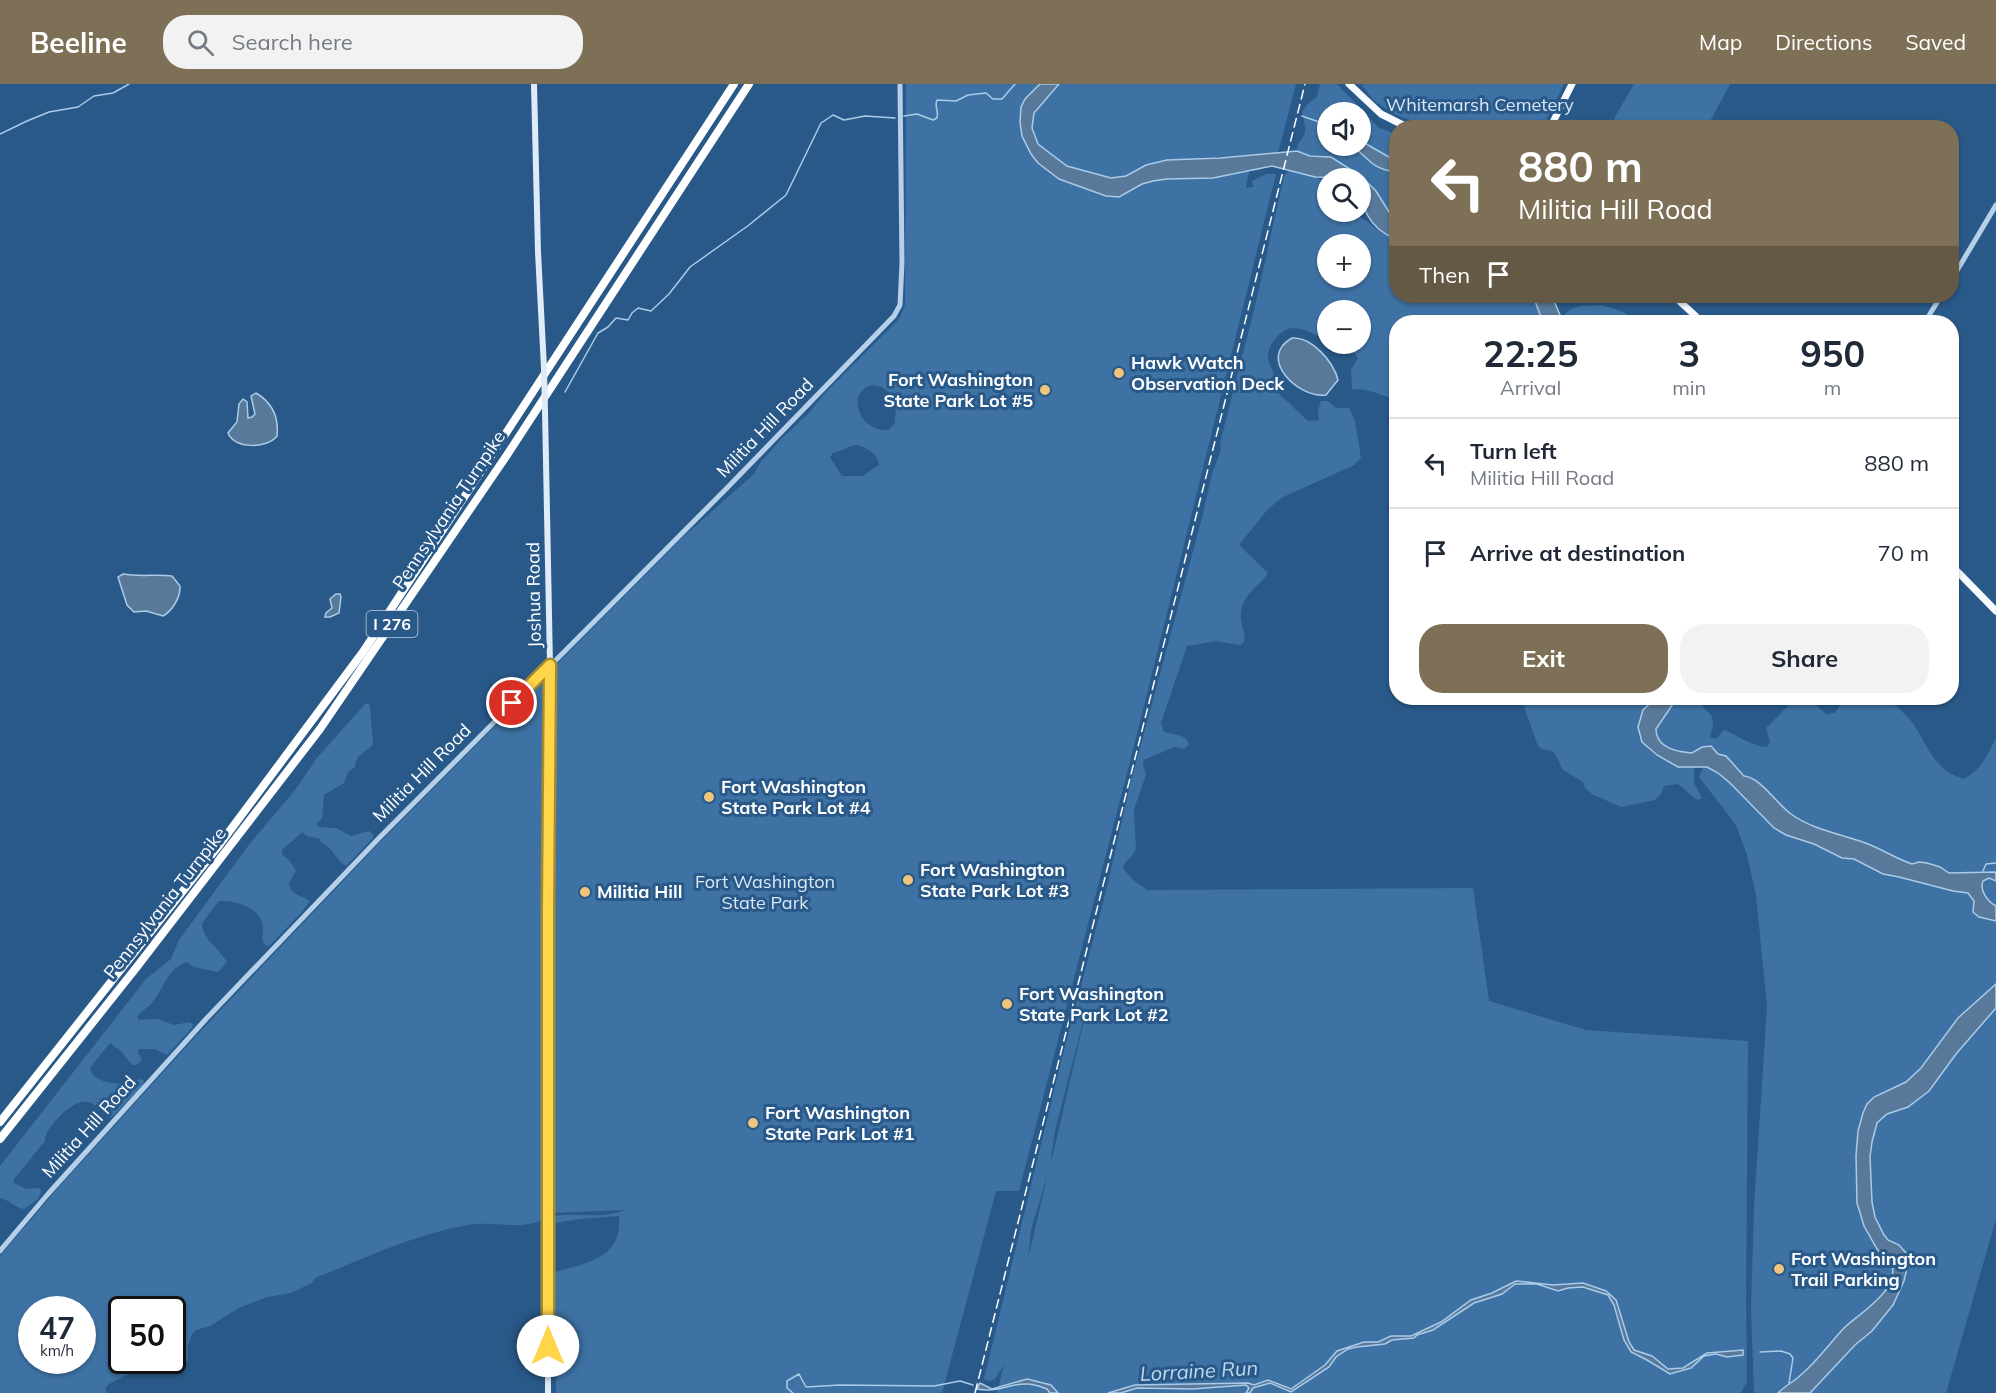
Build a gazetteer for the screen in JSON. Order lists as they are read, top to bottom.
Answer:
{
  "streets": {
    "highway": ["Pennsylvania Turnpike", "I 276"],
    "main road": ["Joshua Road"],
    "street": ["Militia Hill Road"]
  },
  "crossings": [
    ["Militia Hill Road", "Joshua Road"]
  ],
  "water": ["Lorraine Run"],
  "parks": ["Whitemarsh Cemetery", "Fort Washington State Park"],
  "places": [
    "Hawk Watch Observation Deck",
    "Fort Washington State Park Lot #5",
    "Fort Washington State Park Lot #4",
    "Fort Washington State Park Lot #3",
    "Militia Hill",
    "Fort Washington State Park Lot #2",
    "Fort Washington State Park Lot #1",
    "Fort Washington Trail Parking"
  ],
  "page": {
    "header": "Beeline",
    "search": "Search here",
    "nav": ["Map", "Directions", "Saved"],
    "map_buttons": ["+", "−"],
    "turn": ["880 m", "Militia Hill Road"],
    "then": "Then",
    "eta": [
      "22:25",
      "Arrival",
      "3",
      "min",
      "950",
      "m"
    ],
    "list": [
      {
        "name": "Turn left",
        "note": "Militia Hill Road",
        "value": "880 m"
      },
      {
        "name": "Arrive at destination",
        "value": "70 m"
      }
    ],
    "buttons": ["Exit", "Share"],
    "speed": "47 km/h",
    "limit": "50"
  }
}
